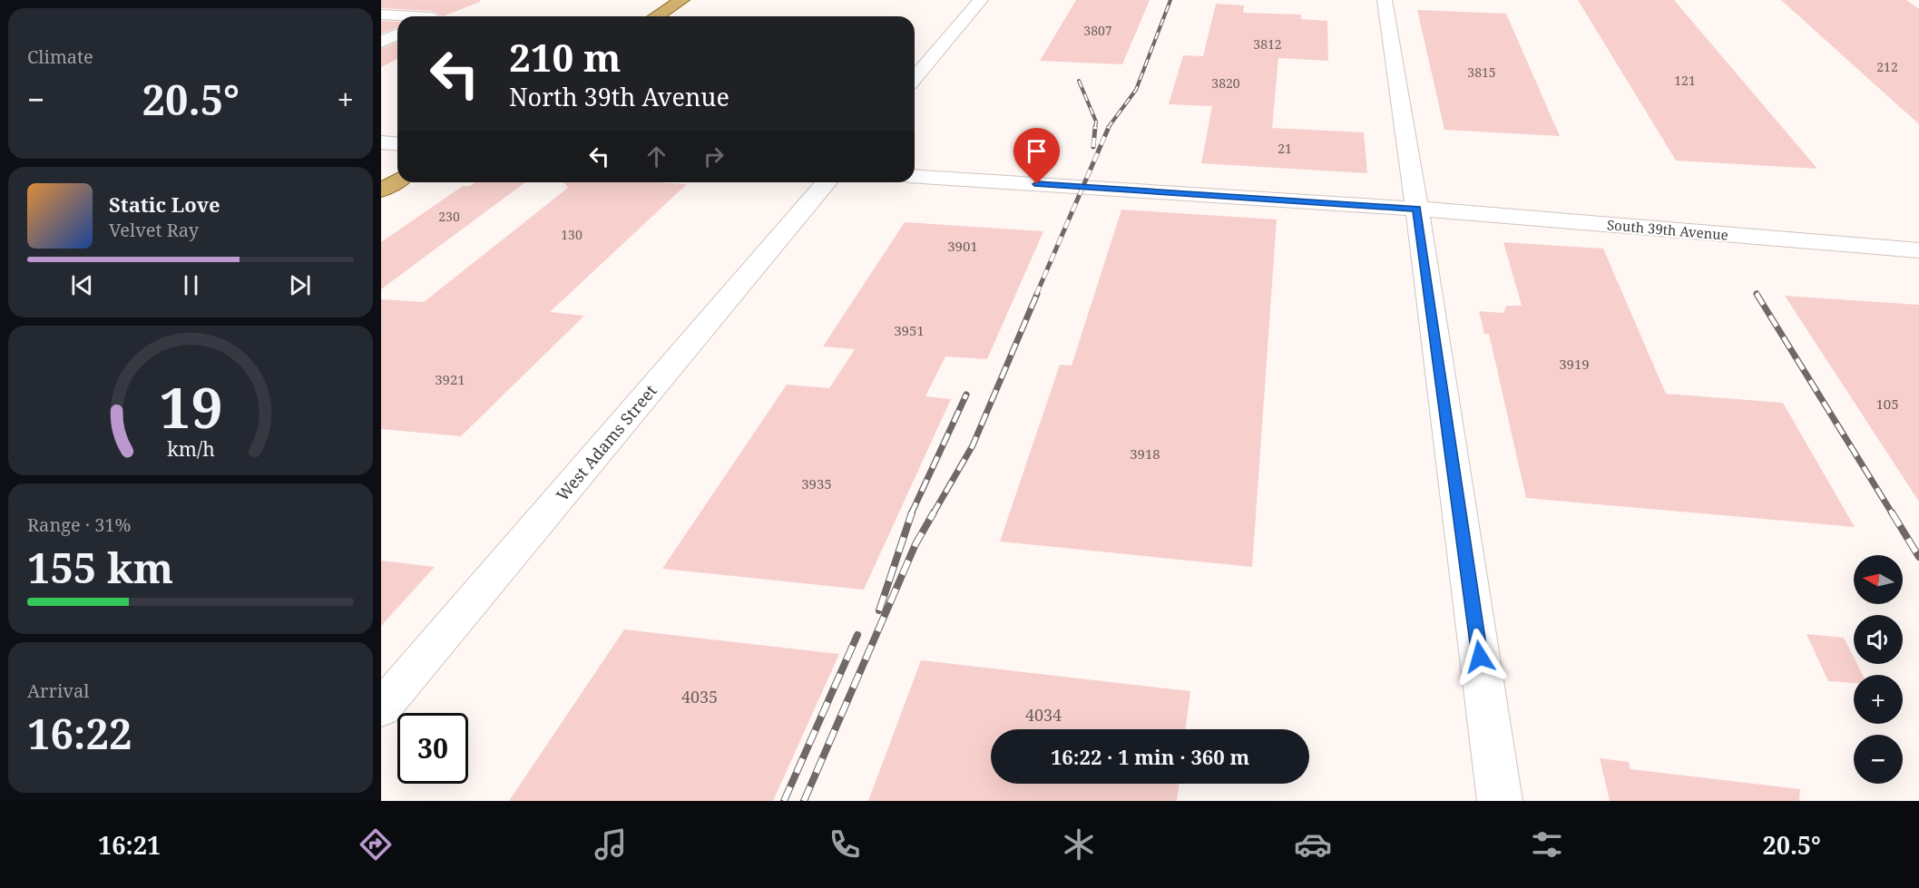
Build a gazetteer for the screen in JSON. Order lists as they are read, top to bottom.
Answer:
{
  "streets": {
    "street": ["South 39th Avenue", "West Adams Street"]
  },
  "house_numbers": [
    "3807",
    "3812",
    "212",
    "3815",
    "121",
    "3820",
    "21",
    "230",
    "130",
    "3901",
    "3951",
    "3919",
    "3921",
    "105",
    "3918",
    "3935",
    "4035",
    "4034"
  ],
  "north": "left",
  "page": {
    "tile": [
      "Climate",
      ["Range · 31%", "155 km"],
      ["Arrival", "16:22"]
    ],
    "turn": ["210 m", "North 39th Avenue"],
    "heat": ["−", "20.5°", "+"],
    "song": ["Static Love", "Velvet Ray"],
    "map_buttons": ["+", "−"],
    "limit": "30",
    "trip": "16:22 · 1 min · 360 m",
    "tabs": ["16:21", "20.5°"],
    "gauge": ["19", "km/h"]
  }
}
